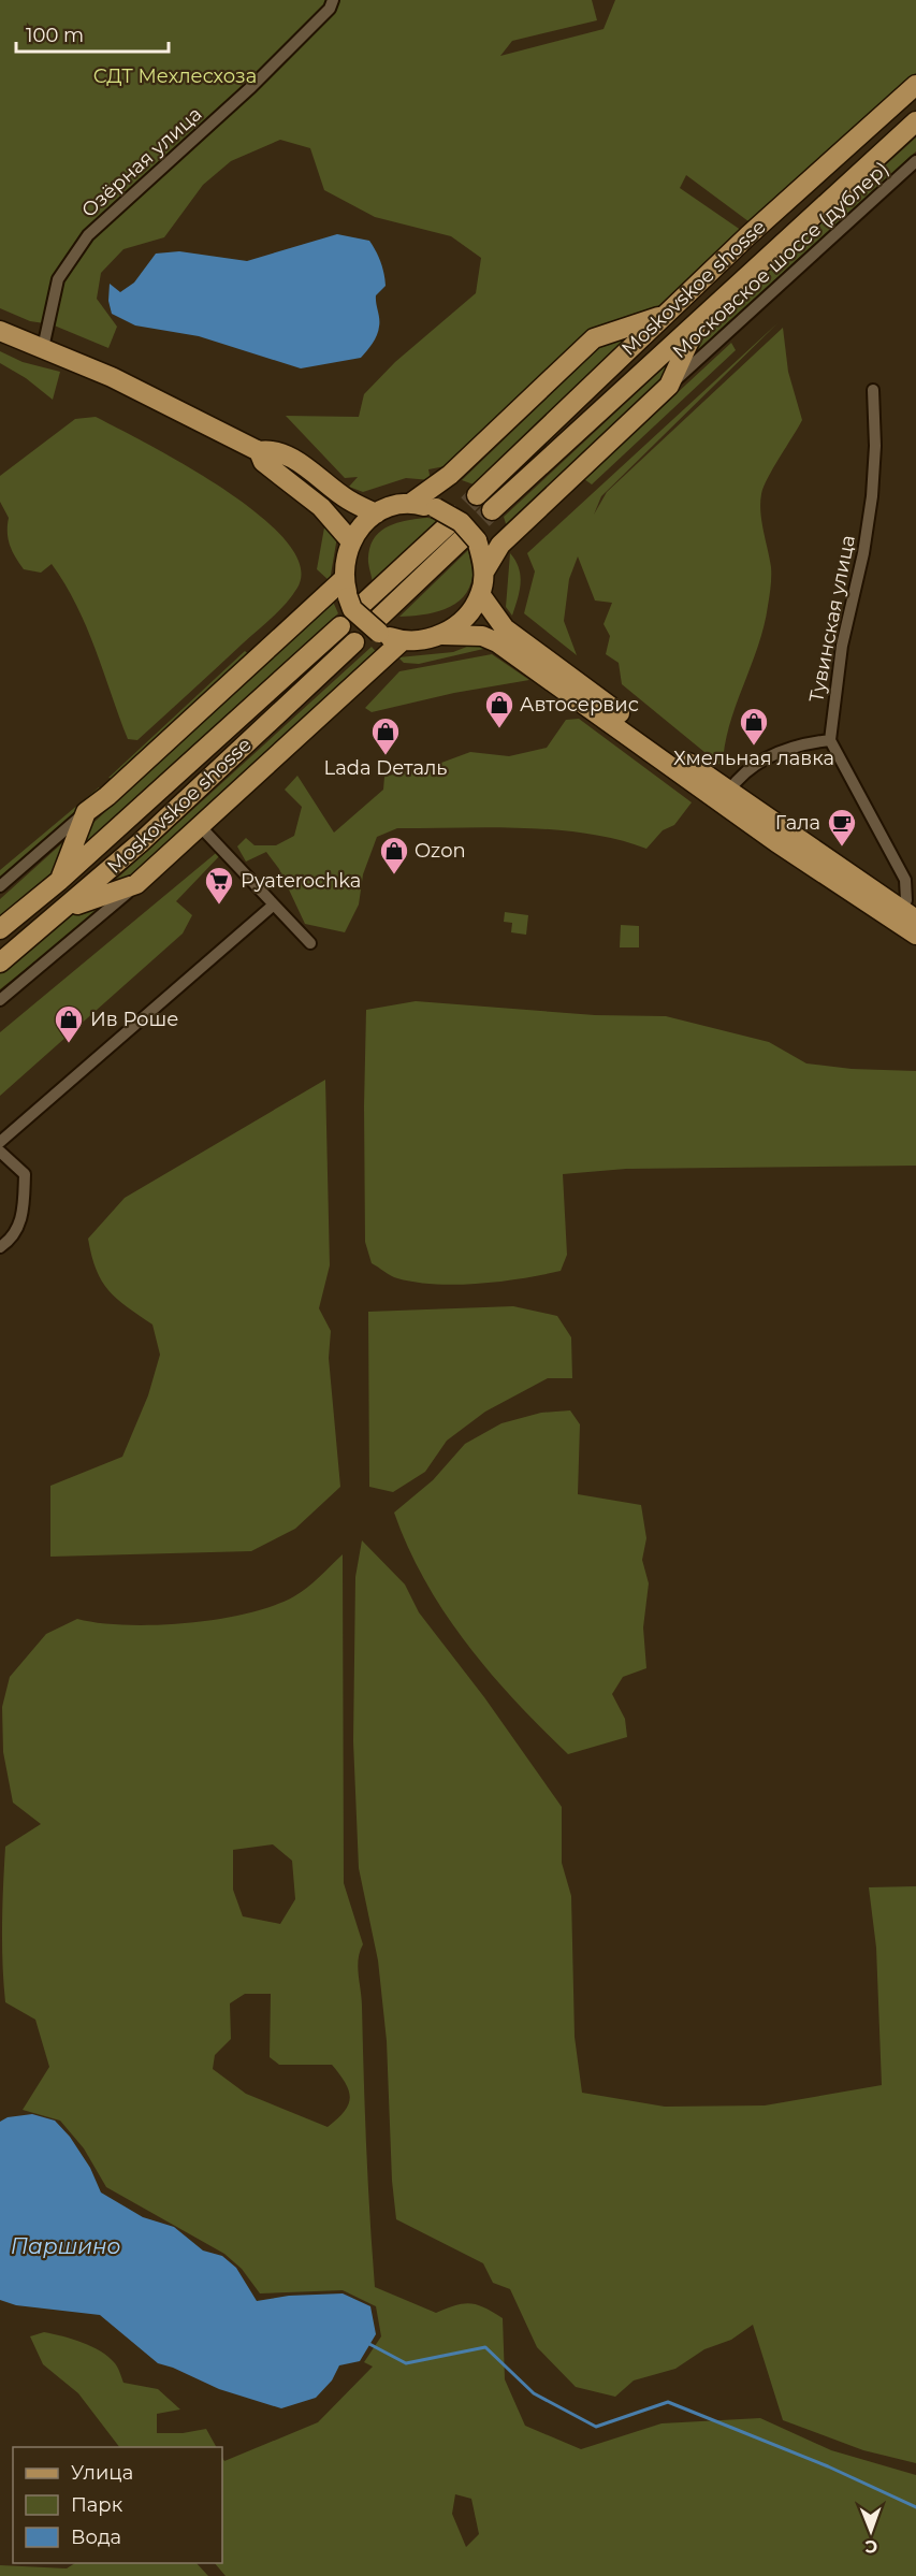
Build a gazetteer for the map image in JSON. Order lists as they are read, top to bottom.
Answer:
{
  "streets": {
    "main road": ["Moskovskoe shosse"],
    "street": ["Озёрная улица", "Московское шоссе (дублер)", "Тувинская улица"]
  },
  "water": ["Паршино"],
  "parks": ["СДТ Мехлесхоза"],
  "places": {
    "shop": [
      "Автосервис",
      "Хмельная лавка",
      "Lada Dеталь",
      "Ozon",
      "Ив Роше"
    ],
    "cafe": ["Гала"],
    "supermarket": ["Pyaterochka"]
  },
  "legend": ["Улица", "Парк", "Вода"],
  "scale_bar": "100 m",
  "north": "bottom"
}
